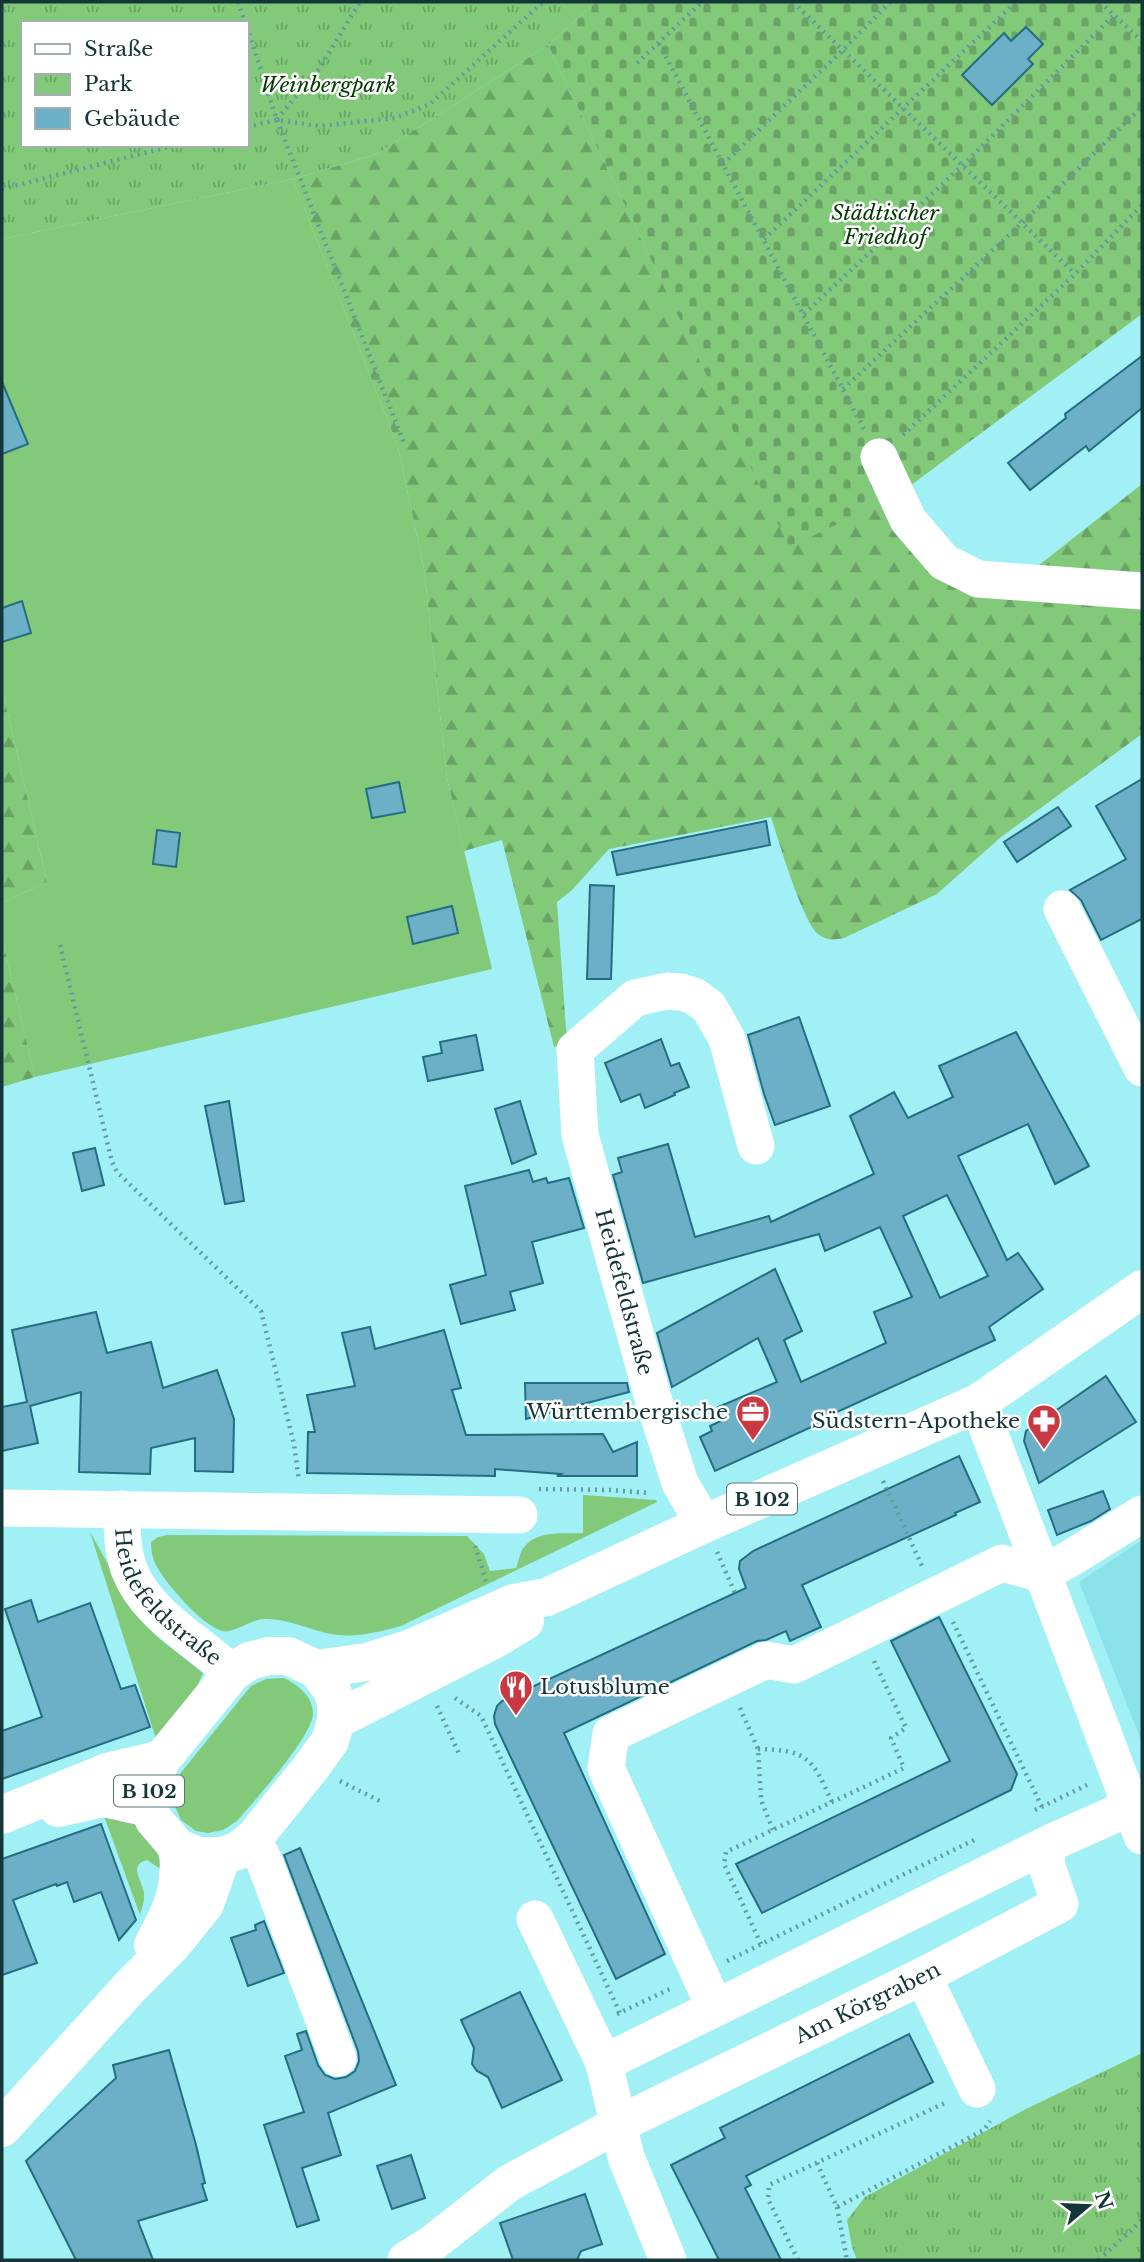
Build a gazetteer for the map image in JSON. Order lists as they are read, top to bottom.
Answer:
{
  "streets": {
    "main road": ["B 102"],
    "street": ["Heidefeldstraße", "Am Körgraben"]
  },
  "crossings": [
    ["Heidefeldstraße", "B 102"]
  ],
  "parks": ["Weinbergpark", "Städtischer Friedhof"],
  "places": {
    "office": ["Württembergische"],
    "pharmacy": ["Südstern-Apotheke"],
    "restaurant": ["Lotusblume"]
  },
  "legend": ["Straße", "Park", "Gebäude"],
  "north": "right"
}
